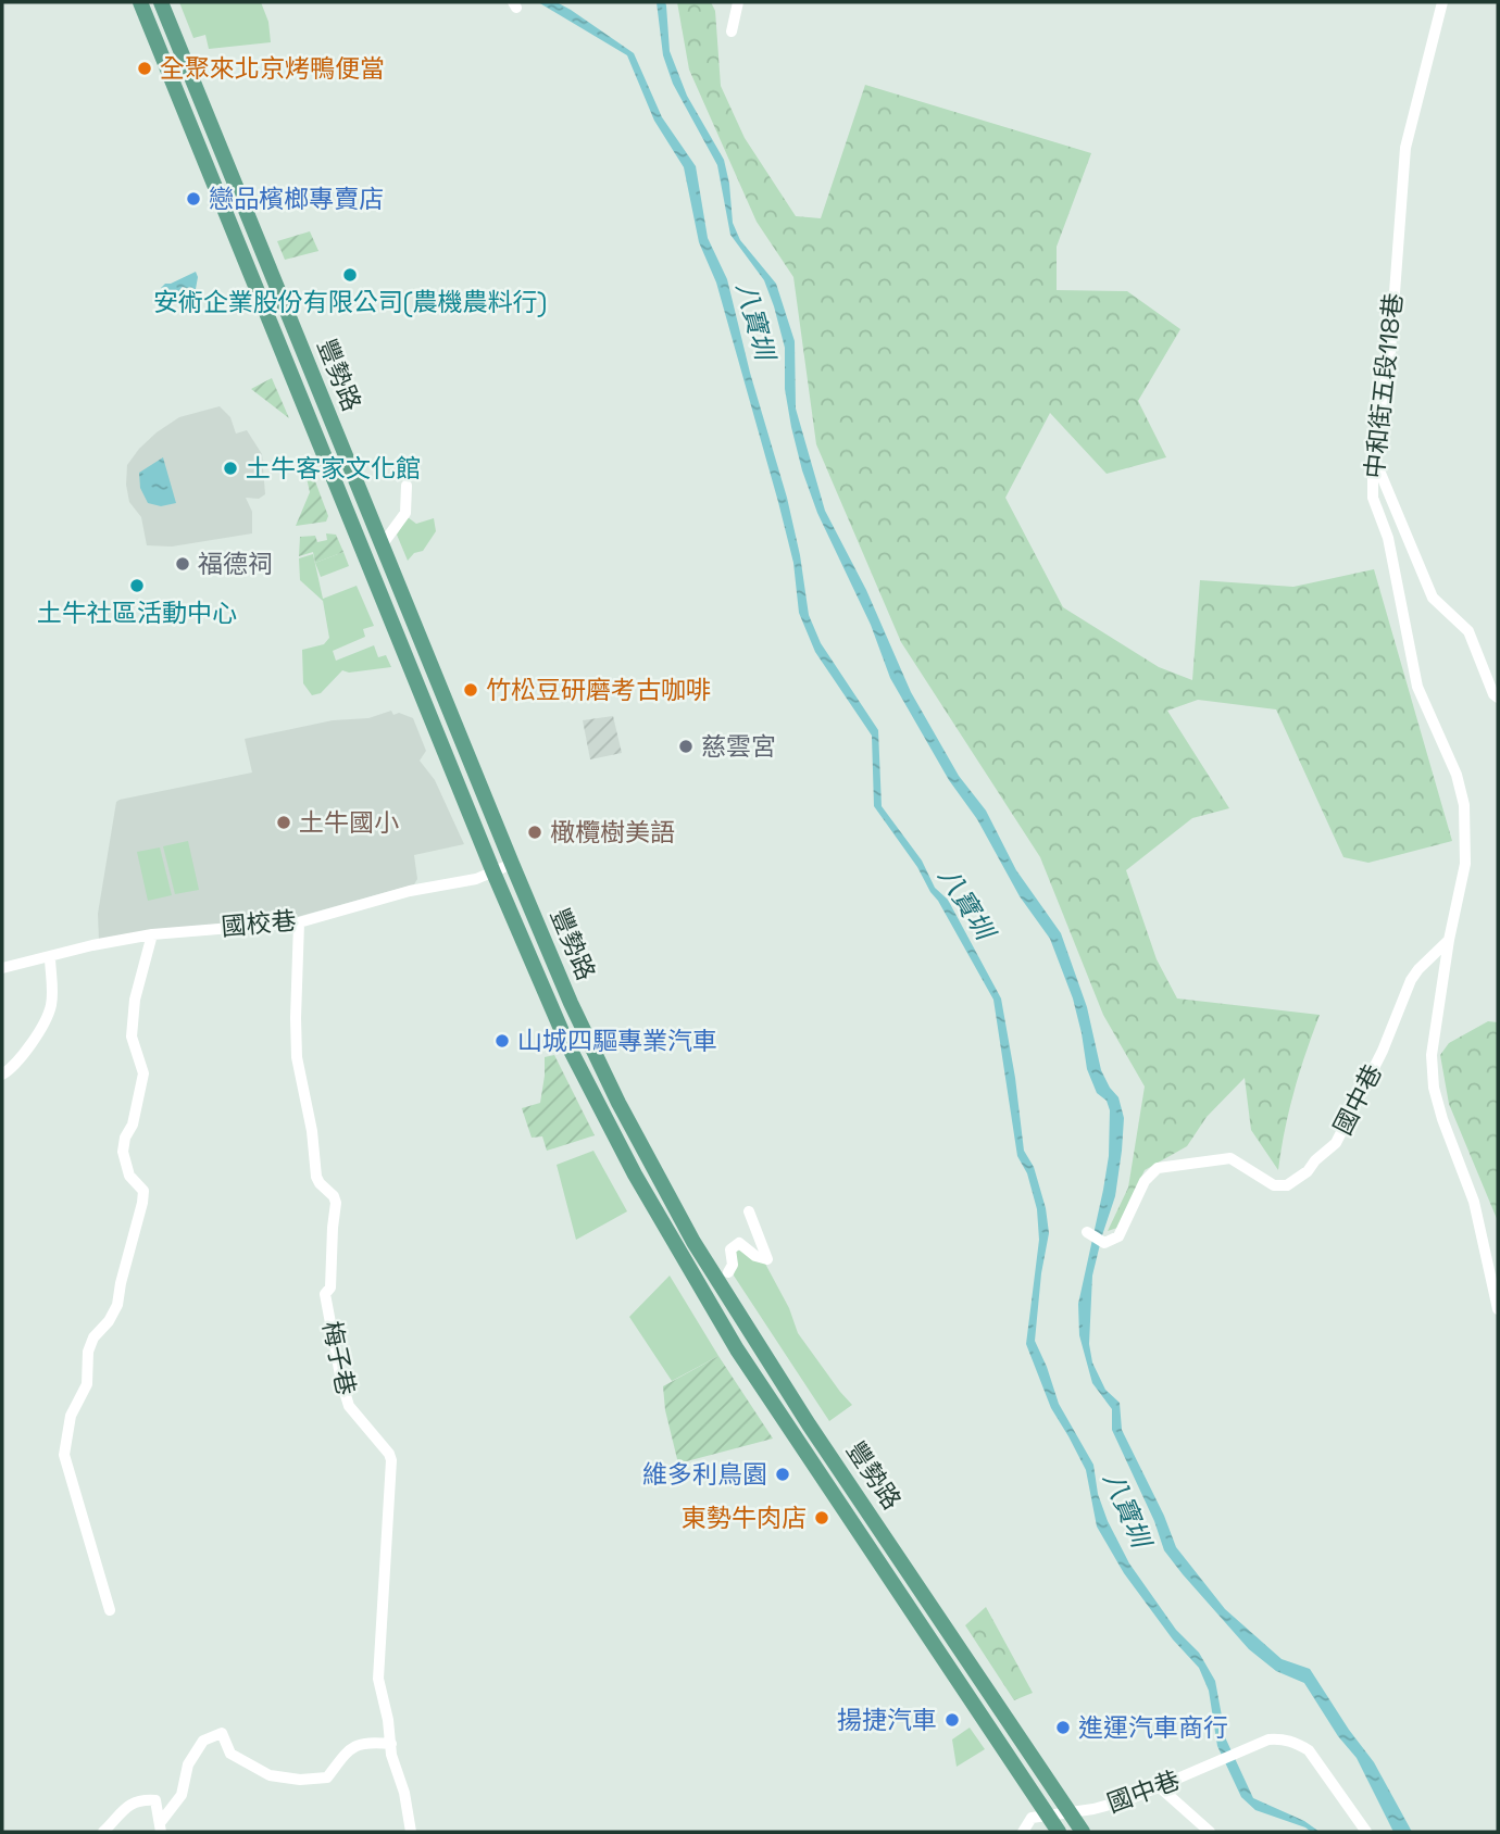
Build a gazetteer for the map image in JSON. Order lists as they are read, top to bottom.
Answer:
{
  "streets": {
    "main road": ["豐勢路"],
    "street": [
      "中和街五段118巷",
      "國校巷",
      "國中巷",
      "梅子巷"
    ]
  },
  "crossings": [
    ["豐勢路", "國校巷"],
    ["豐勢路", "國中巷"],
    ["中和街五段118巷", "國中巷"],
    ["國校巷", "梅子巷"]
  ],
  "water": ["八寶圳"],
  "places": [
    "全聚來北京烤鴨便當",
    "戀品檳榔專賣店",
    "安術企業股份有限公司(農機農料行)",
    "土牛客家文化館",
    "福德祠",
    "土牛社區活動中心",
    "竹松豆研磨考古咖啡",
    "慈雲宮",
    "土牛國小",
    "橄欖樹美語",
    "山城四驅專業汽車",
    "維多利鳥園",
    "東勢牛肉店",
    "揚捷汽車",
    "進運汽車商行"
  ]
}
